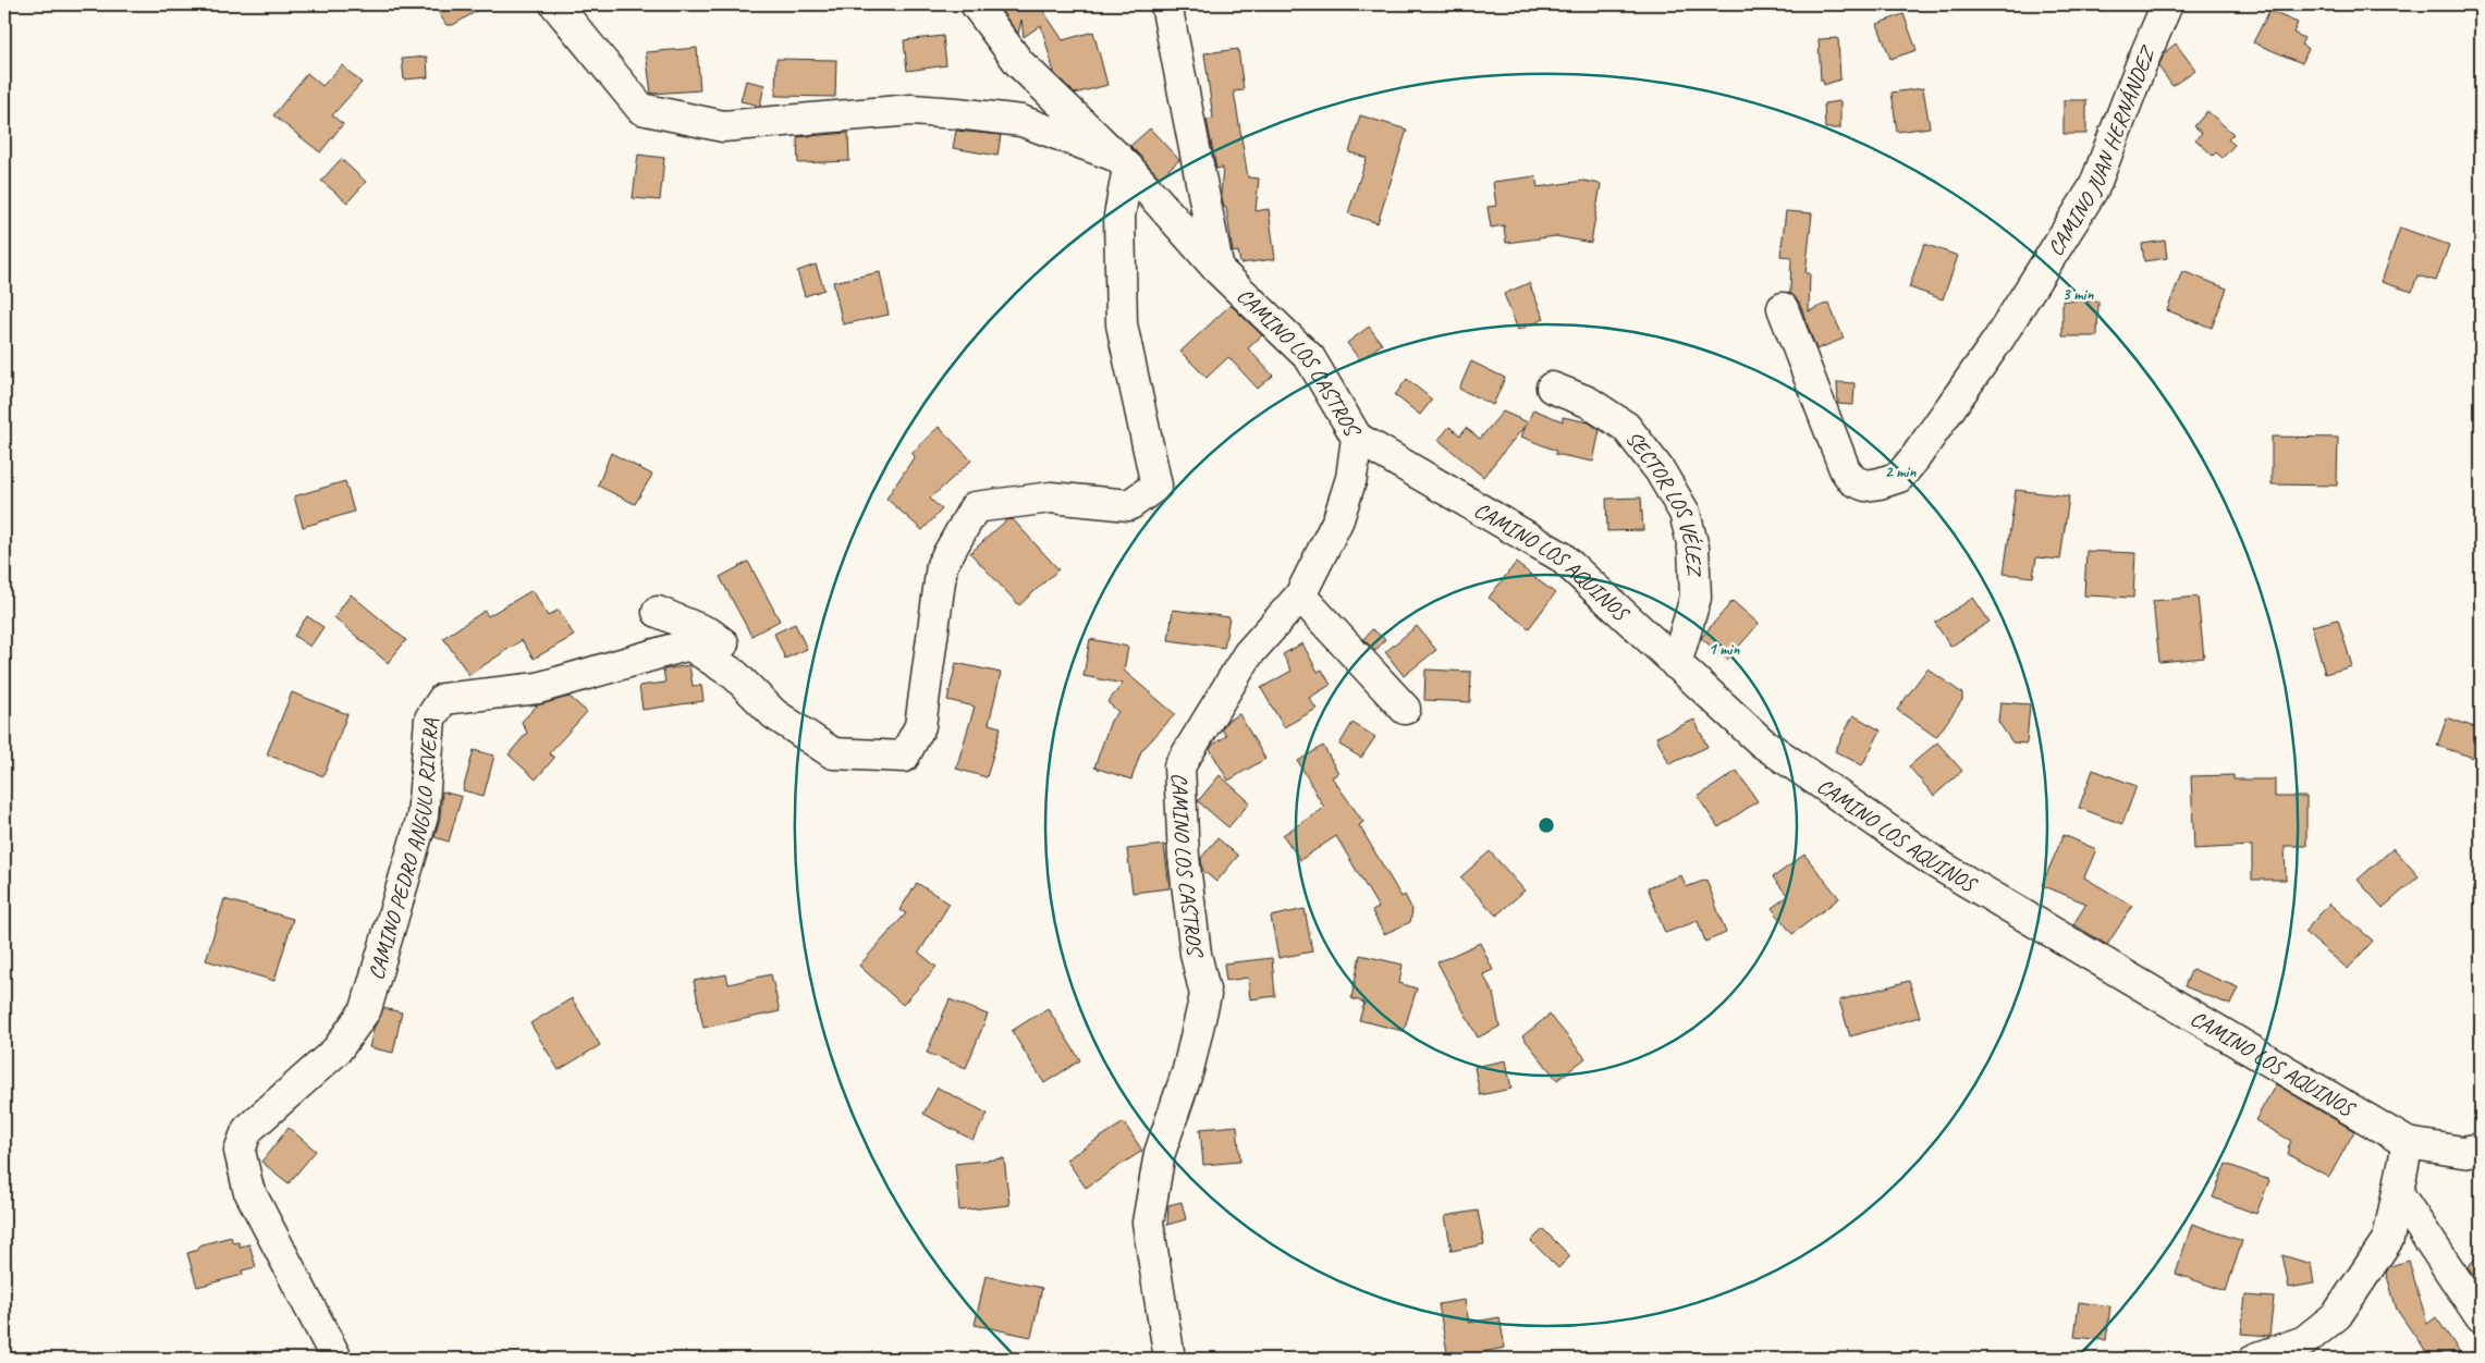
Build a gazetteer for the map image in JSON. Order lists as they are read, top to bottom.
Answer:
{
  "streets": {
    "street": [
      "CAMINO JUAN HERNÁNDEZ",
      "CAMINO LOS CASTROS",
      "SECTOR LOS VÉLEZ",
      "CAMINO LOS AQUINOS",
      "CAMINO PEDRO ANGULO RIVERA"
    ]
  },
  "crossings": [
    ["CAMINO LOS CASTROS", "CAMINO LOS AQUINOS"],
    ["SECTOR LOS VÉLEZ", "CAMINO LOS AQUINOS"]
  ],
  "rings": ["3 min", "2 min", "1 min"]
}
